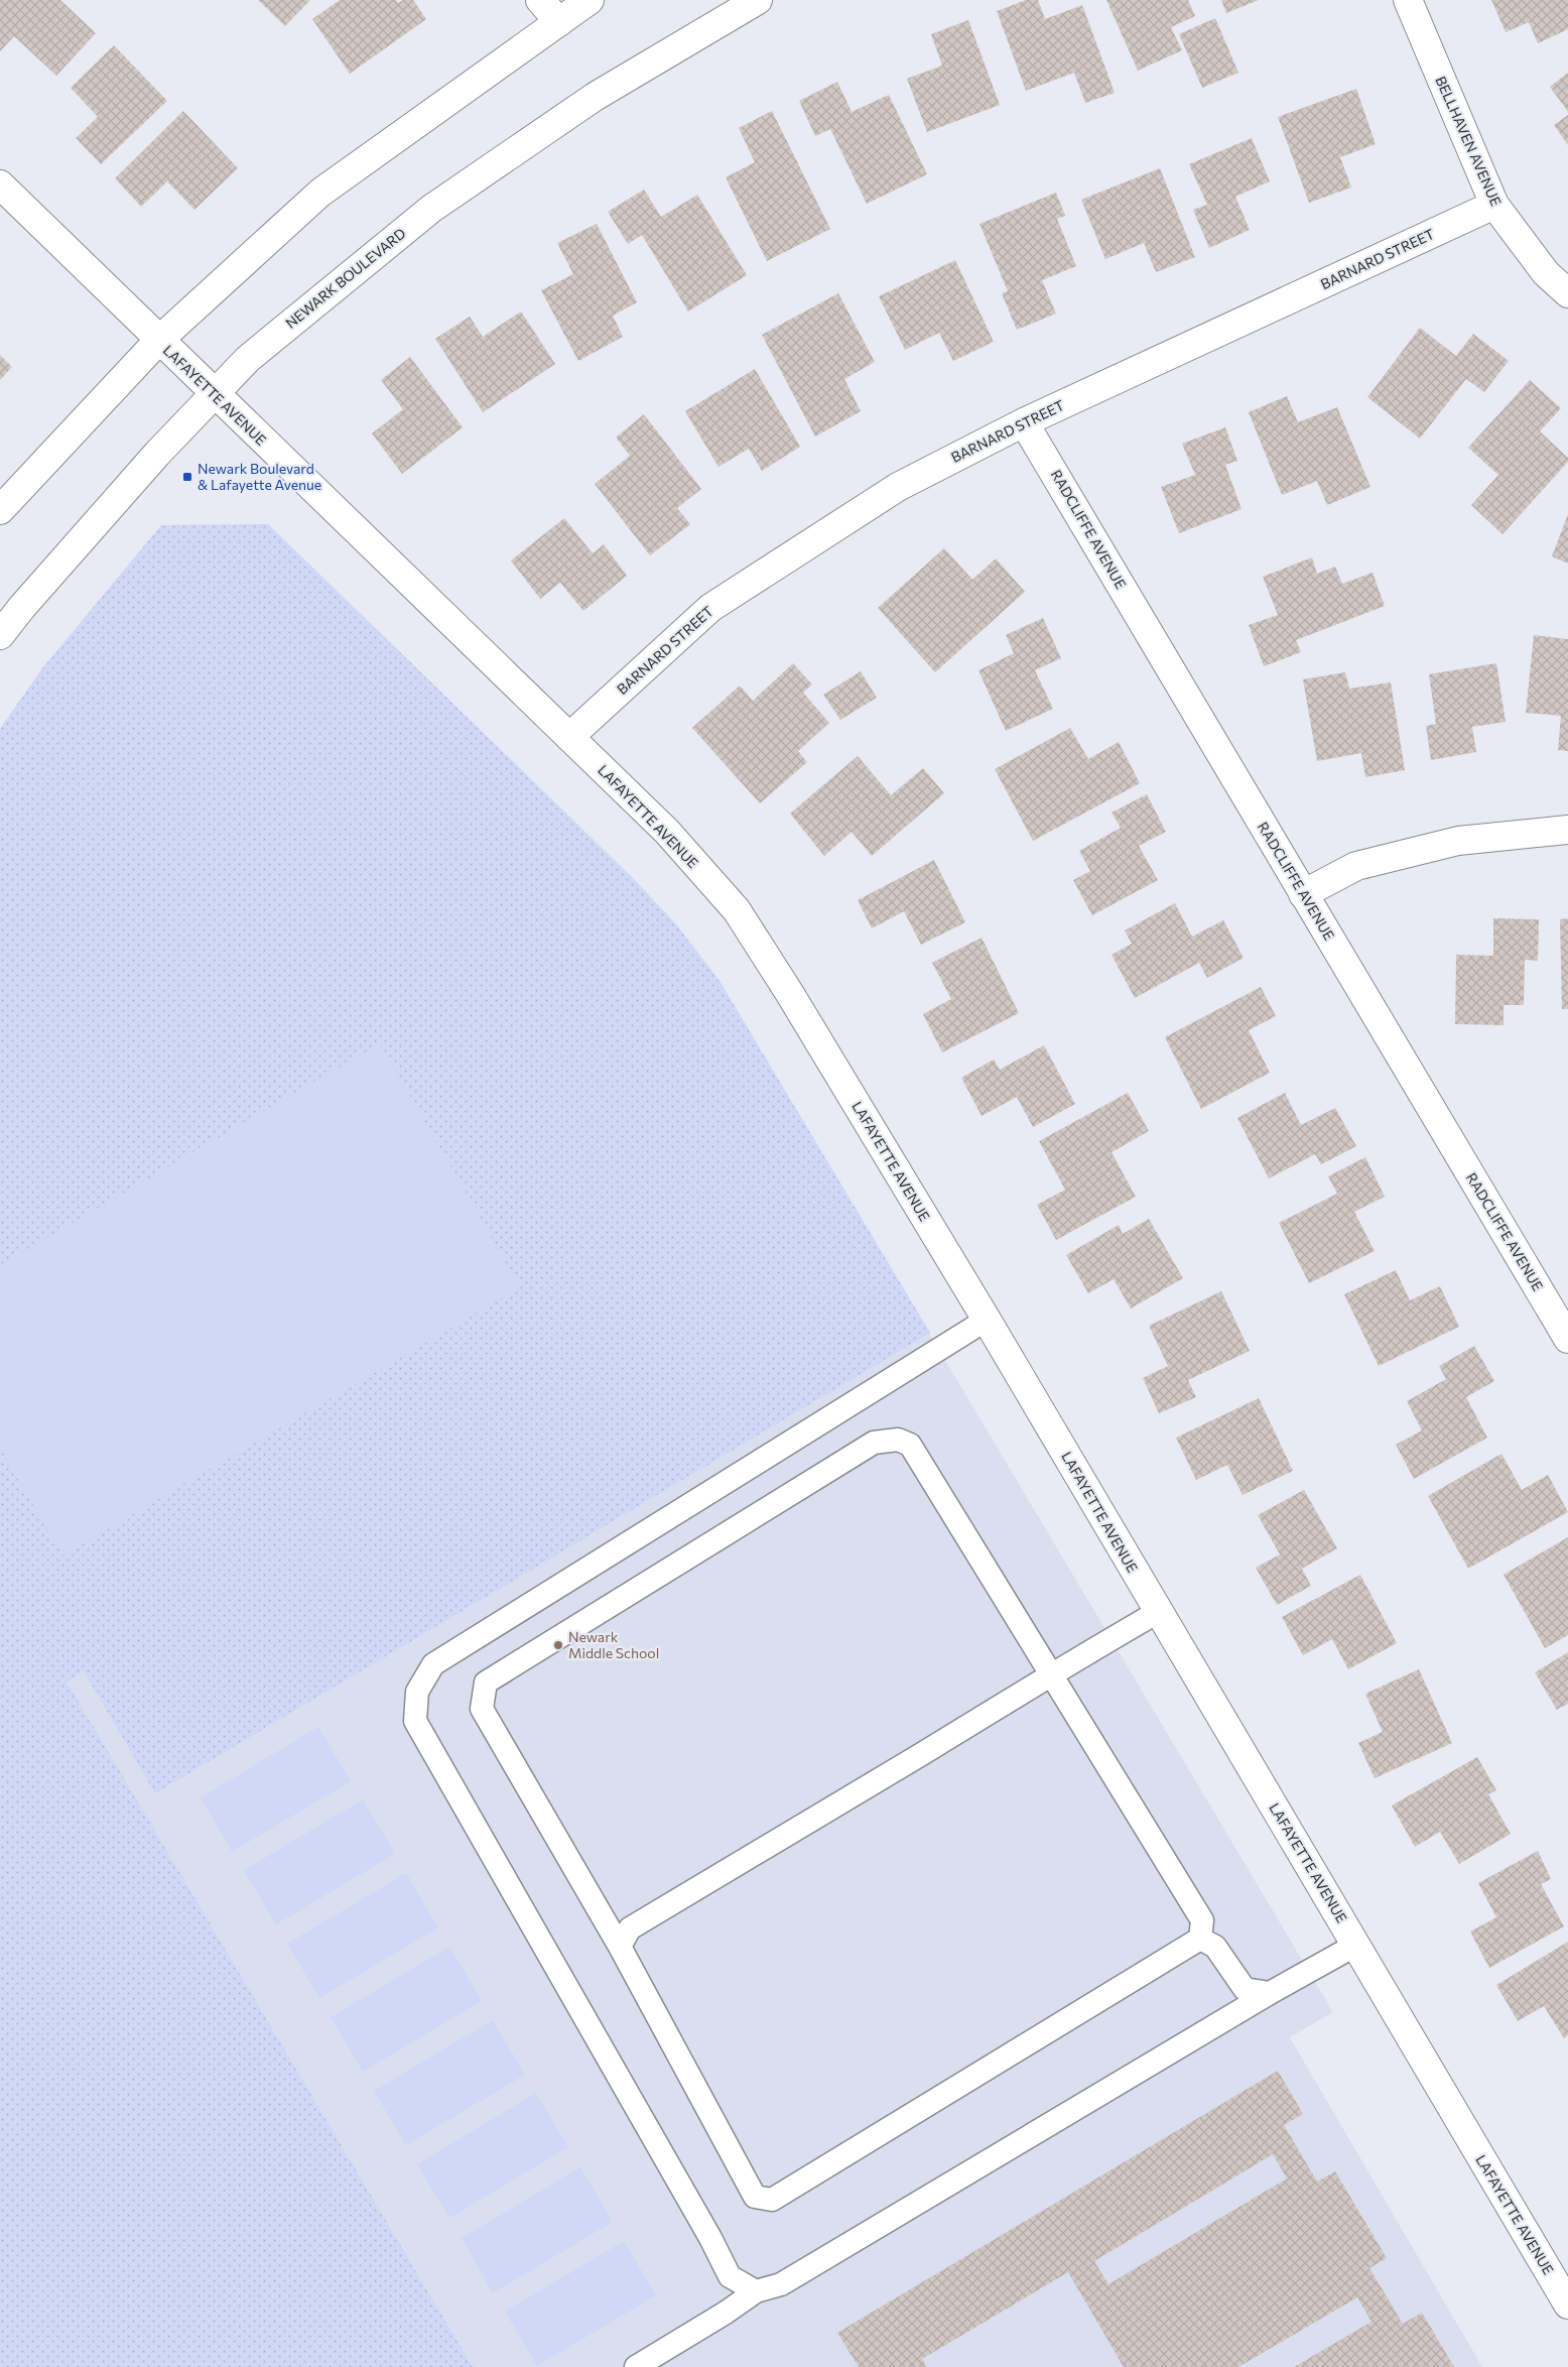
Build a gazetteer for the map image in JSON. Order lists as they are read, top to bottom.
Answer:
{
  "streets": {
    "street": [
      "BELLHAVEN AVENUE",
      "BARNARD STREET",
      "NEWARK BOULEVARD",
      "LAFAYETTE AVENUE",
      "RADCLIFFE AVENUE"
    ]
  },
  "crossings": [
    ["BELLHAVEN AVENUE", "BARNARD STREET"],
    ["BARNARD STREET", "LAFAYETTE AVENUE"],
    ["BARNARD STREET", "RADCLIFFE AVENUE"],
    ["NEWARK BOULEVARD", "LAFAYETTE AVENUE"]
  ],
  "places": {
    "transit": ["Newark Boulevard & Lafayette Avenue"],
    "other": ["Newark Middle School"]
  }
}
